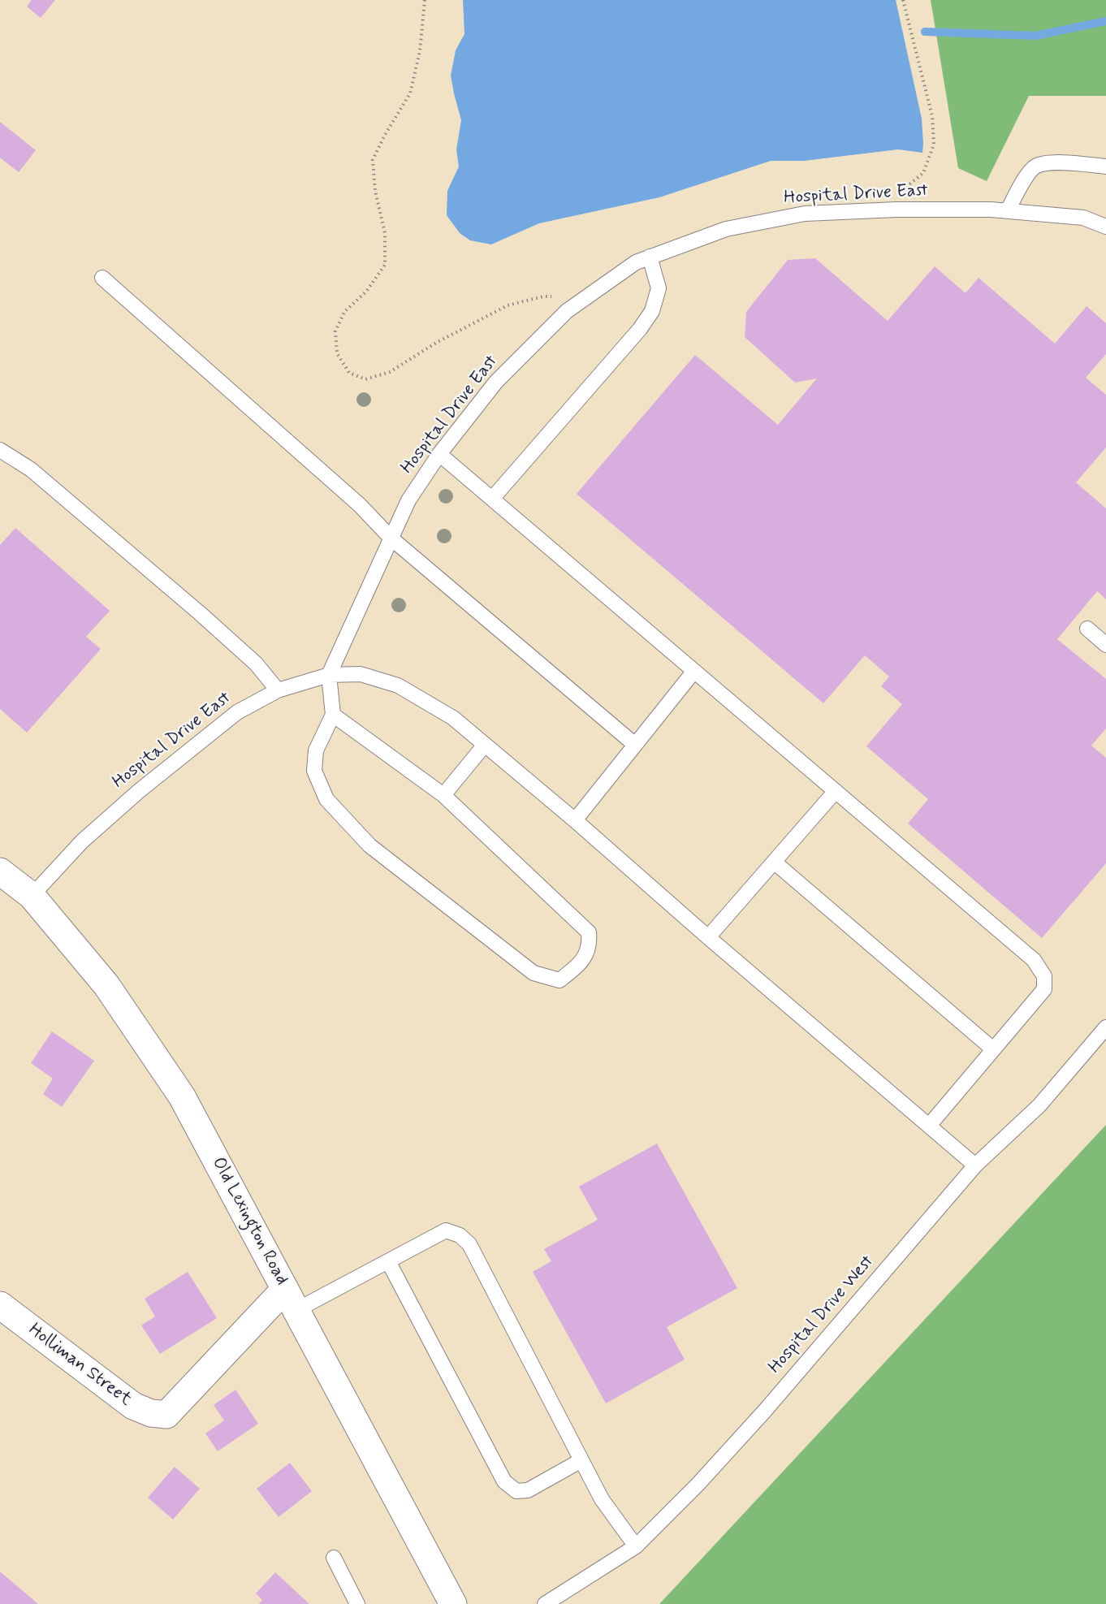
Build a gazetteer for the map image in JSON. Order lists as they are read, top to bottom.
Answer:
{
  "streets": {
    "street": ["Old Lexington Road", "Holliman Street"],
    "lane": ["Hospital Drive East", "Hospital Drive West"]
  },
  "crossings": [
    ["Hospital Drive East", "Old Lexington Road"],
    ["Old Lexington Road", "Holliman Street"]
  ]
}
